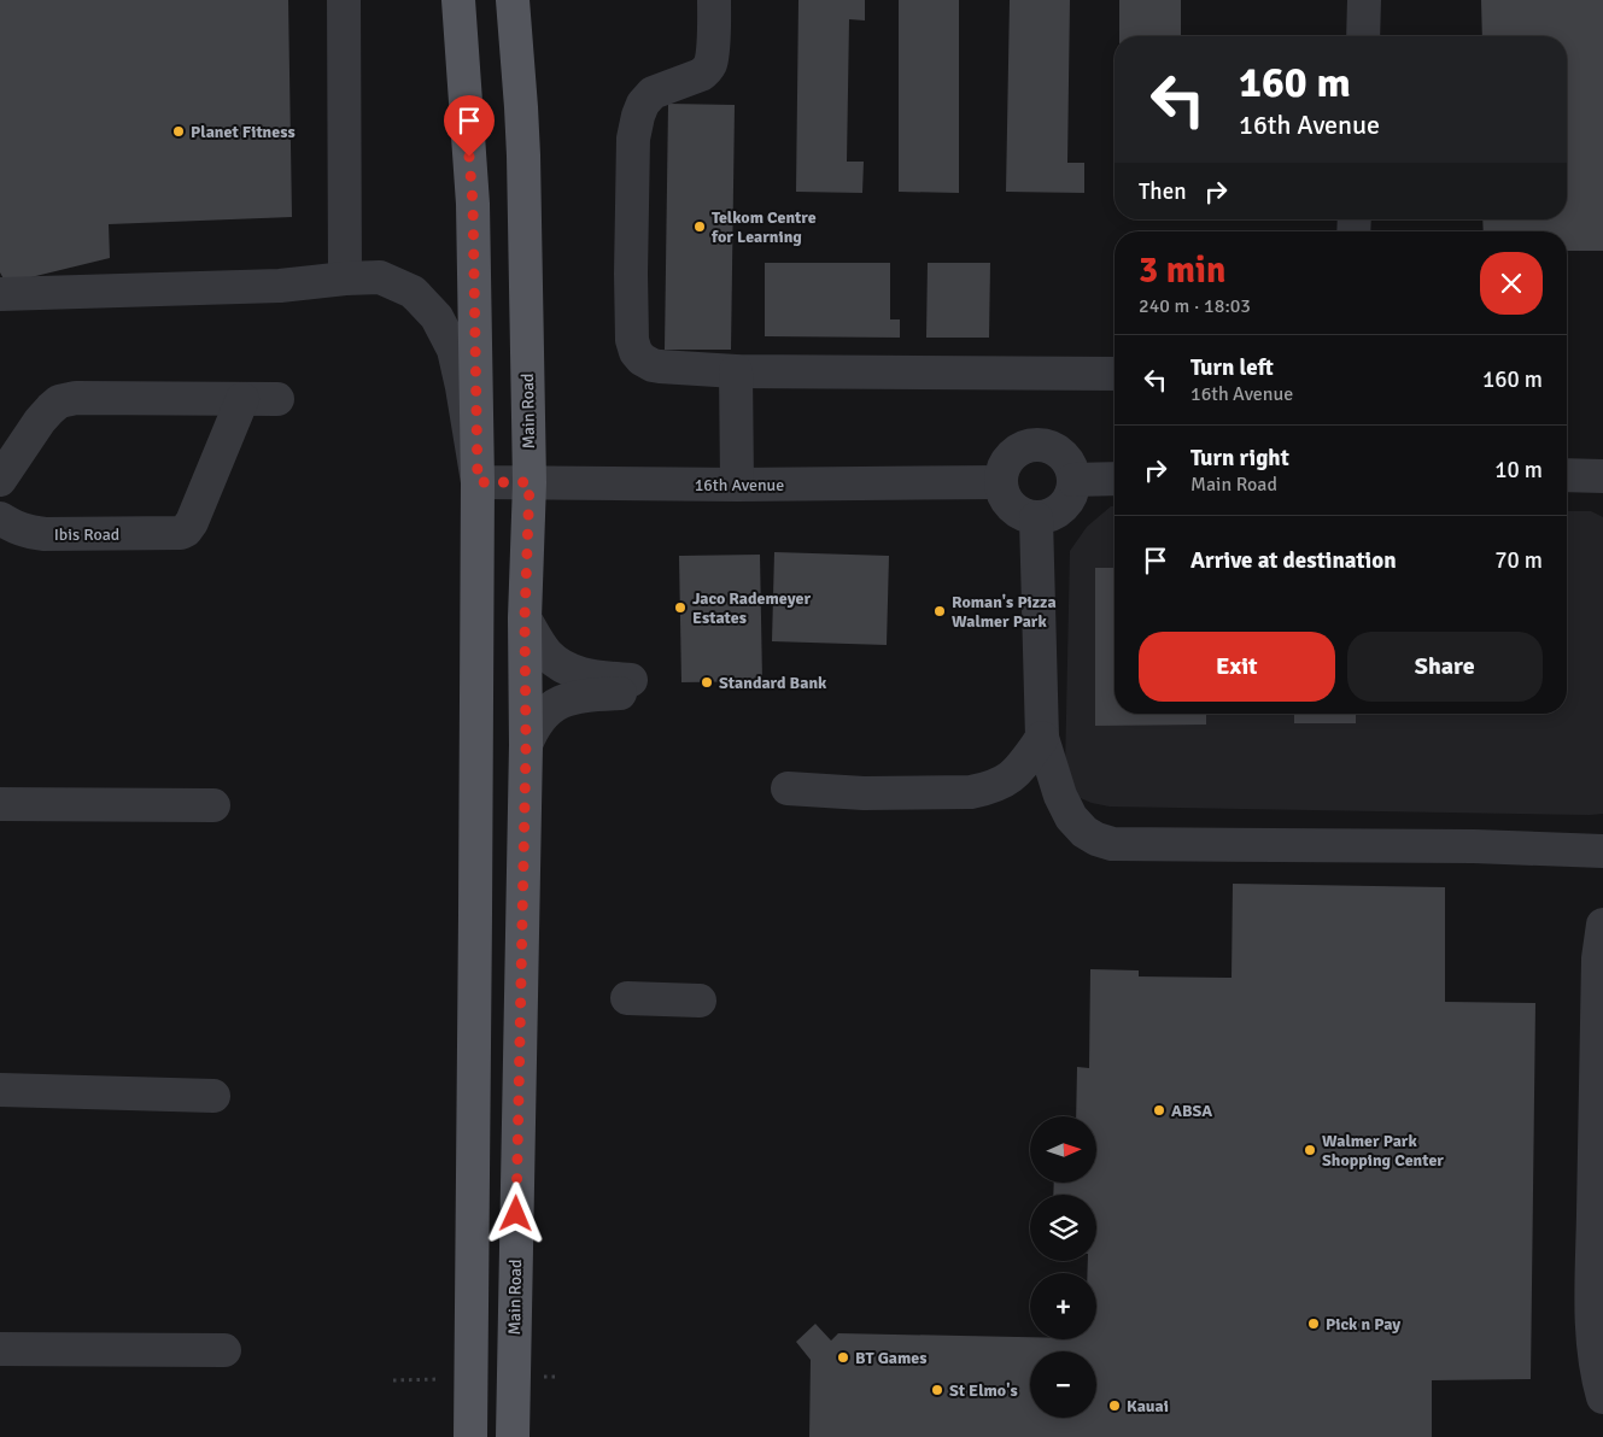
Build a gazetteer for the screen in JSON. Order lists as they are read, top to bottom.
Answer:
{
  "streets": {
    "main road": ["Main Road"],
    "street": ["16th Avenue", "Ibis Road"]
  },
  "crossings": [
    ["Main Road", "16th Avenue"]
  ],
  "places": [
    "Planet Fitness",
    "Telkom Centre for Learning",
    "Jaco Rademeyer Estates",
    "Roman's Pizza Walmer Park",
    "Standard Bank",
    "ABSA",
    "Walmer Park Shopping Center",
    "Pick n Pay",
    "BT Games",
    "St Elmo's",
    "Kauai"
  ],
  "north": "right",
  "page": {
    "turn": ["160 m", "16th Avenue"],
    "then": "Then",
    "heading": ["3 min", "240 m · 18:03"],
    "list": [
      {
        "name": "Turn left",
        "note": "16th Avenue",
        "value": "160 m"
      },
      {
        "name": "Turn right",
        "note": "Main Road",
        "value": "10 m"
      },
      {
        "name": "Arrive at destination",
        "value": "70 m"
      }
    ],
    "buttons": ["Exit", "Share"],
    "map_buttons": ["+", "−"]
  }
}
